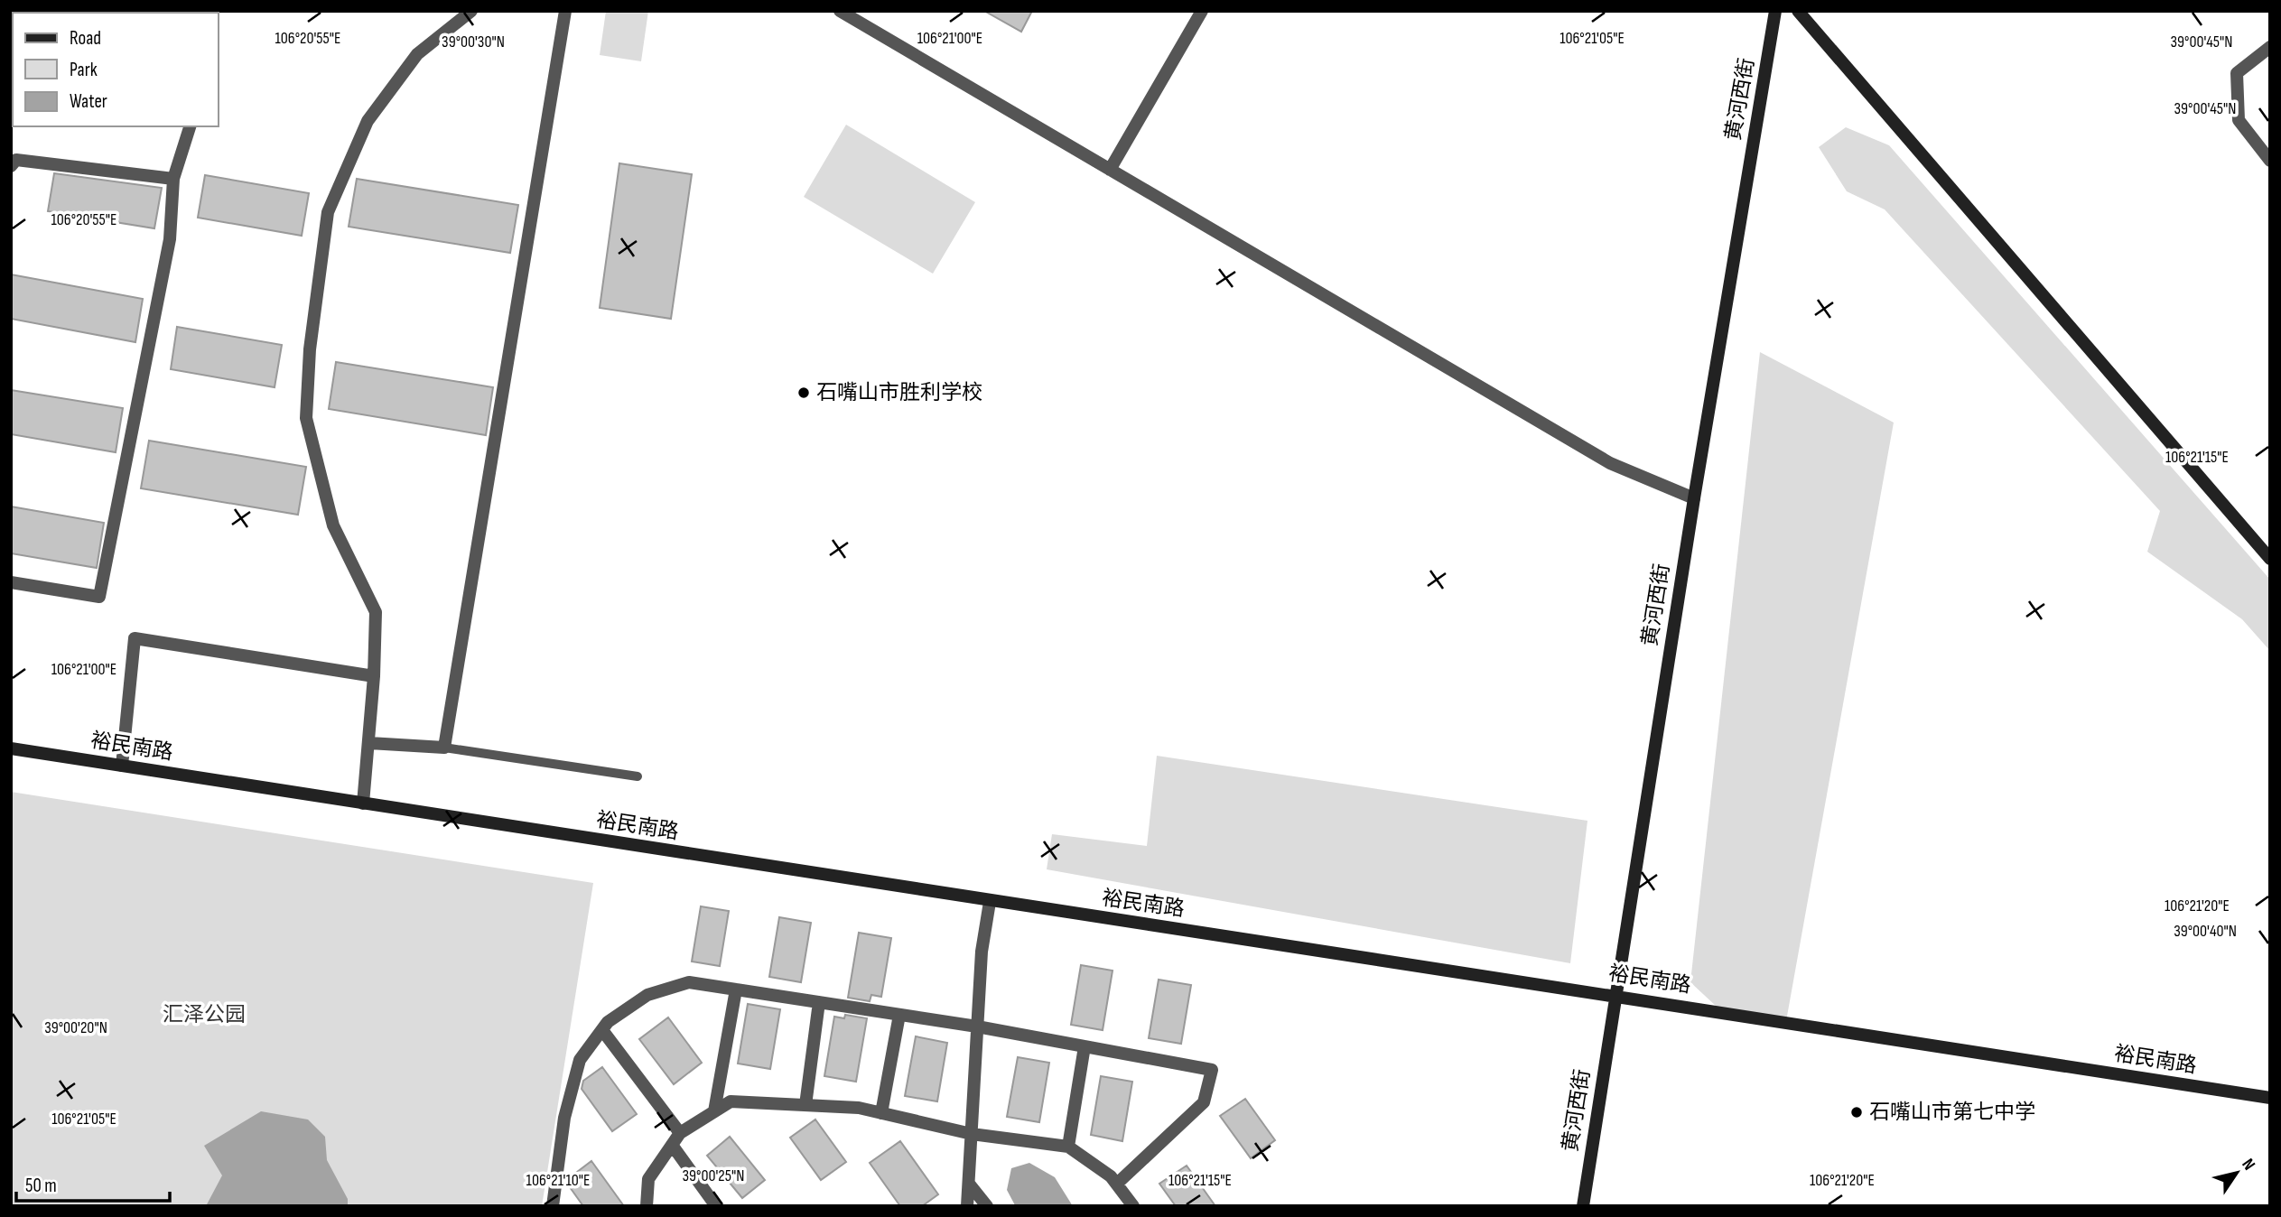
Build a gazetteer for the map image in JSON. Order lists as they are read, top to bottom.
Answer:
{
  "streets": {
    "street": ["黄河西街", "裕民南路"]
  },
  "crossings": [
    ["黄河西街", "裕民南路"]
  ],
  "parks": ["汇泽公园"],
  "places": ["石嘴山市胜利学校", "石嘴山市第七中学"],
  "legend": ["Road", "Park", "Water"],
  "scale_bar": "50 m",
  "north": "top right",
  "coordinates": [
    "106°20'55\"E",
    "106°21'00\"E",
    "106°21'05\"E",
    "39°00'30\"N",
    "39°00'45\"N",
    "106°21'15\"E",
    "106°21'20\"E",
    "39°00'40\"N",
    "39°00'20\"N",
    "39°00'25\"N",
    "106°21'10\"E"
  ]
}
